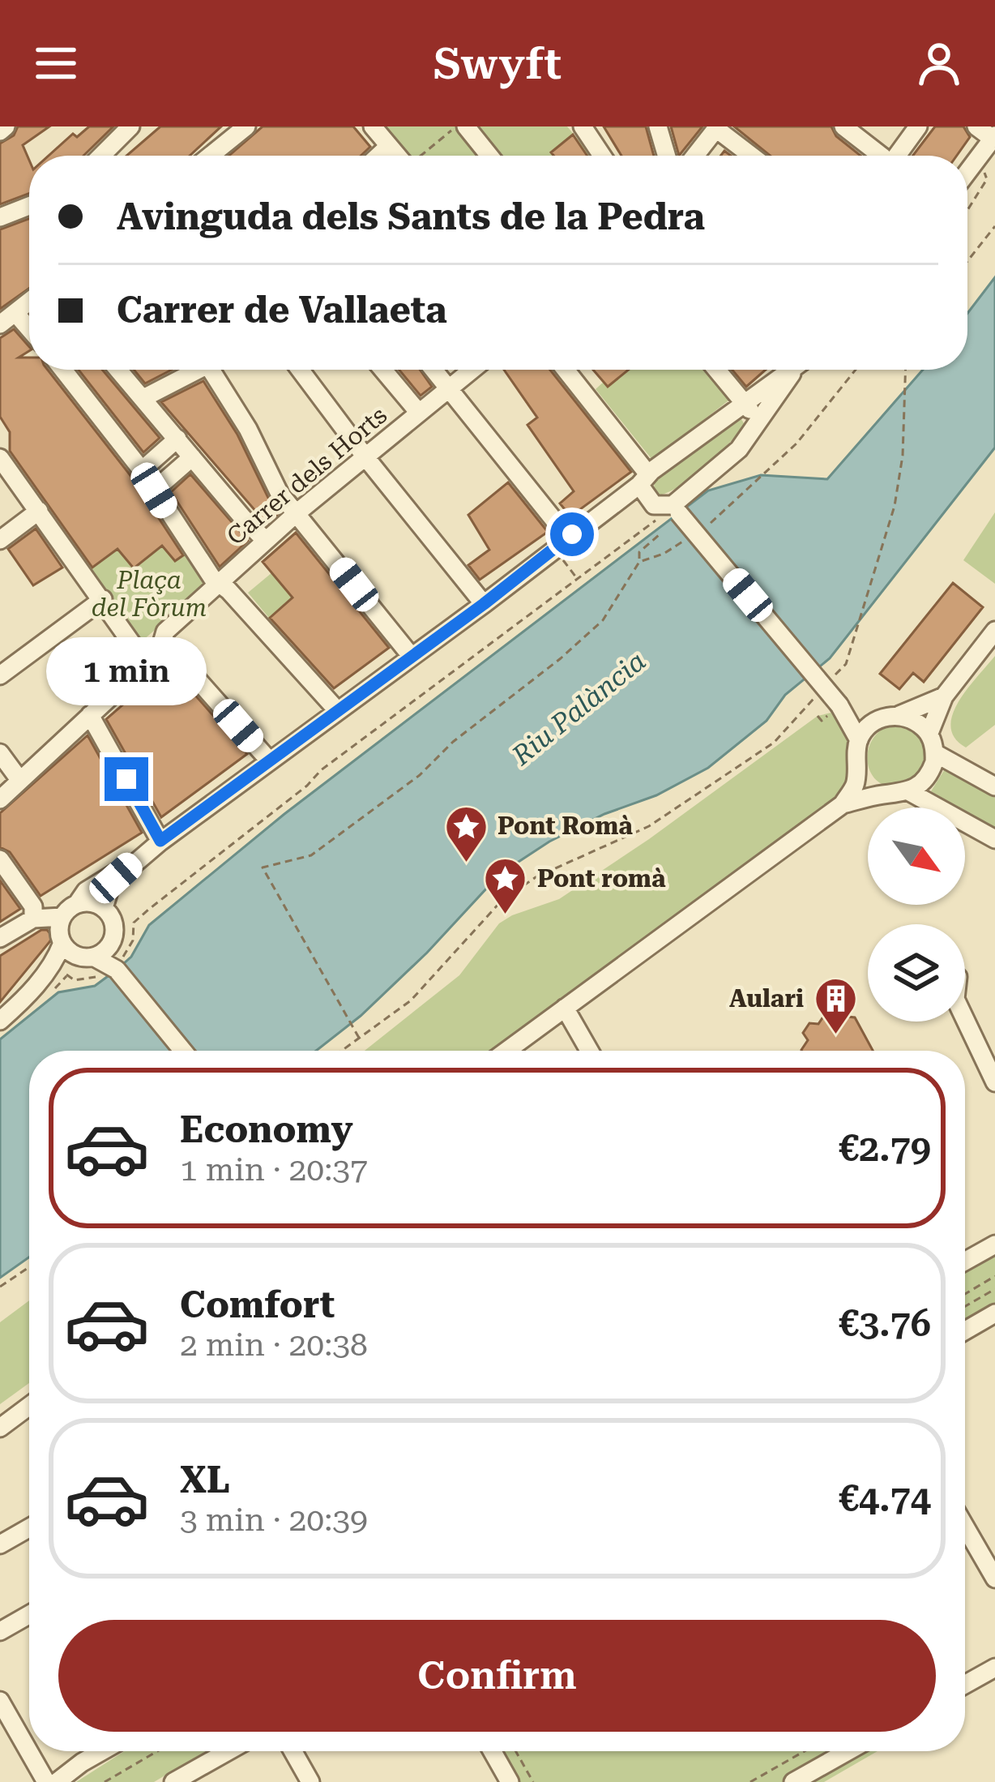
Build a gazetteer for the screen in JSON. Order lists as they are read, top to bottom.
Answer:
{
  "streets": {
    "street": ["Carrer dels Horts"]
  },
  "water": ["Riu Palància"],
  "parks": ["Plaça del Fòrum"],
  "places": {
    "place": ["Pont Romà", "Pont romà"],
    "building": ["Aulari"]
  },
  "north": "bottom right",
  "page": {
    "header": "Swyft",
    "banner": ["Avinguda dels Sants de la Pedra", "Carrer de Vallaeta"],
    "bubble": "1 min",
    "list": [
      {
        "name": "Economy",
        "note": "1 min · 20:37",
        "value": "€2.79"
      },
      {
        "name": "Comfort",
        "note": "2 min · 20:38",
        "value": "€3.76"
      },
      {
        "name": "XL",
        "note": "3 min · 20:39",
        "value": "€4.74"
      }
    ],
    "buttons": "Confirm"
  }
}
